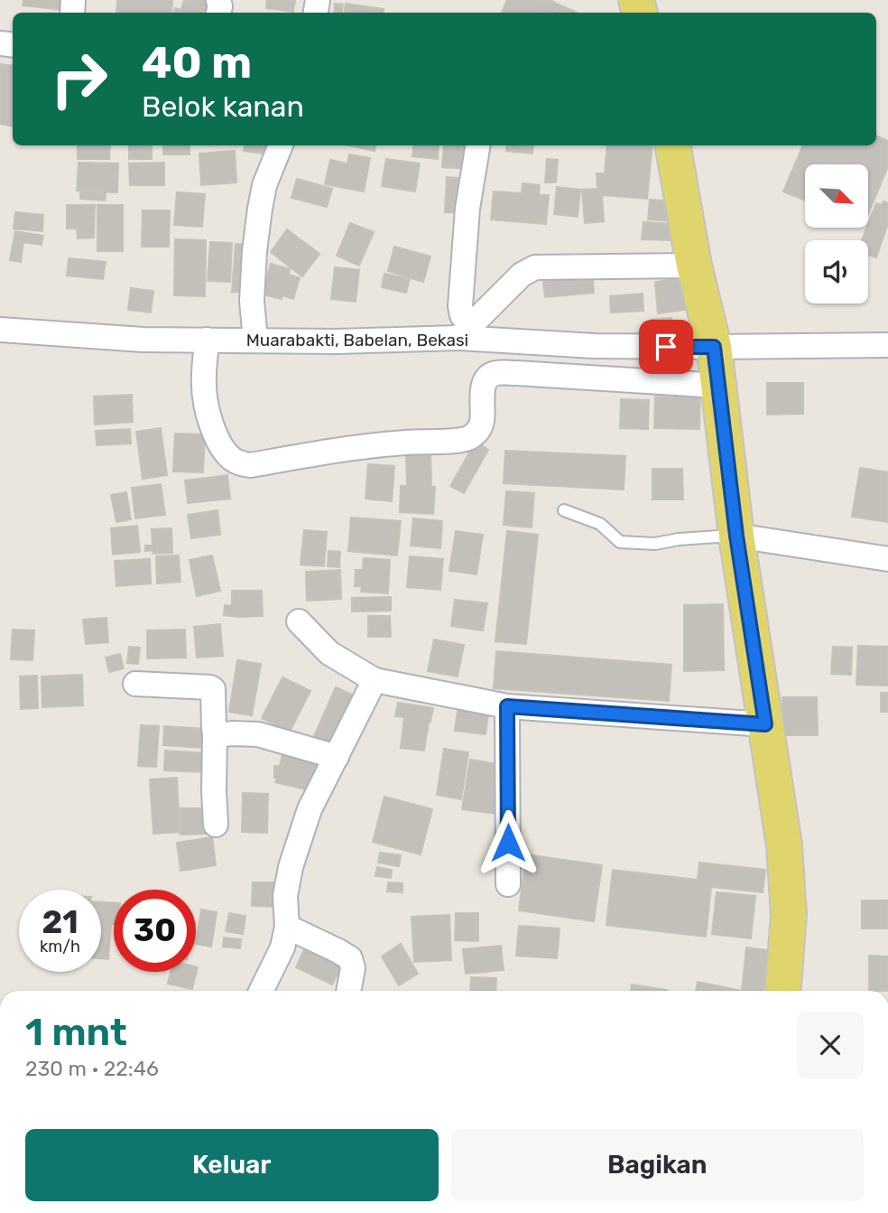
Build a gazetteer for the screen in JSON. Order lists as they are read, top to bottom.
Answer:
{
  "streets": {
    "street": ["Muarabakti, Babelan, Bekasi"]
  },
  "north": "bottom right",
  "page": {
    "turn": ["40 m", "Belok kanan"],
    "speed": "21 km/h",
    "limit": "30",
    "heading": ["1 mnt", "230 m · 22:46"],
    "buttons": ["Keluar", "Bagikan"]
  }
}
